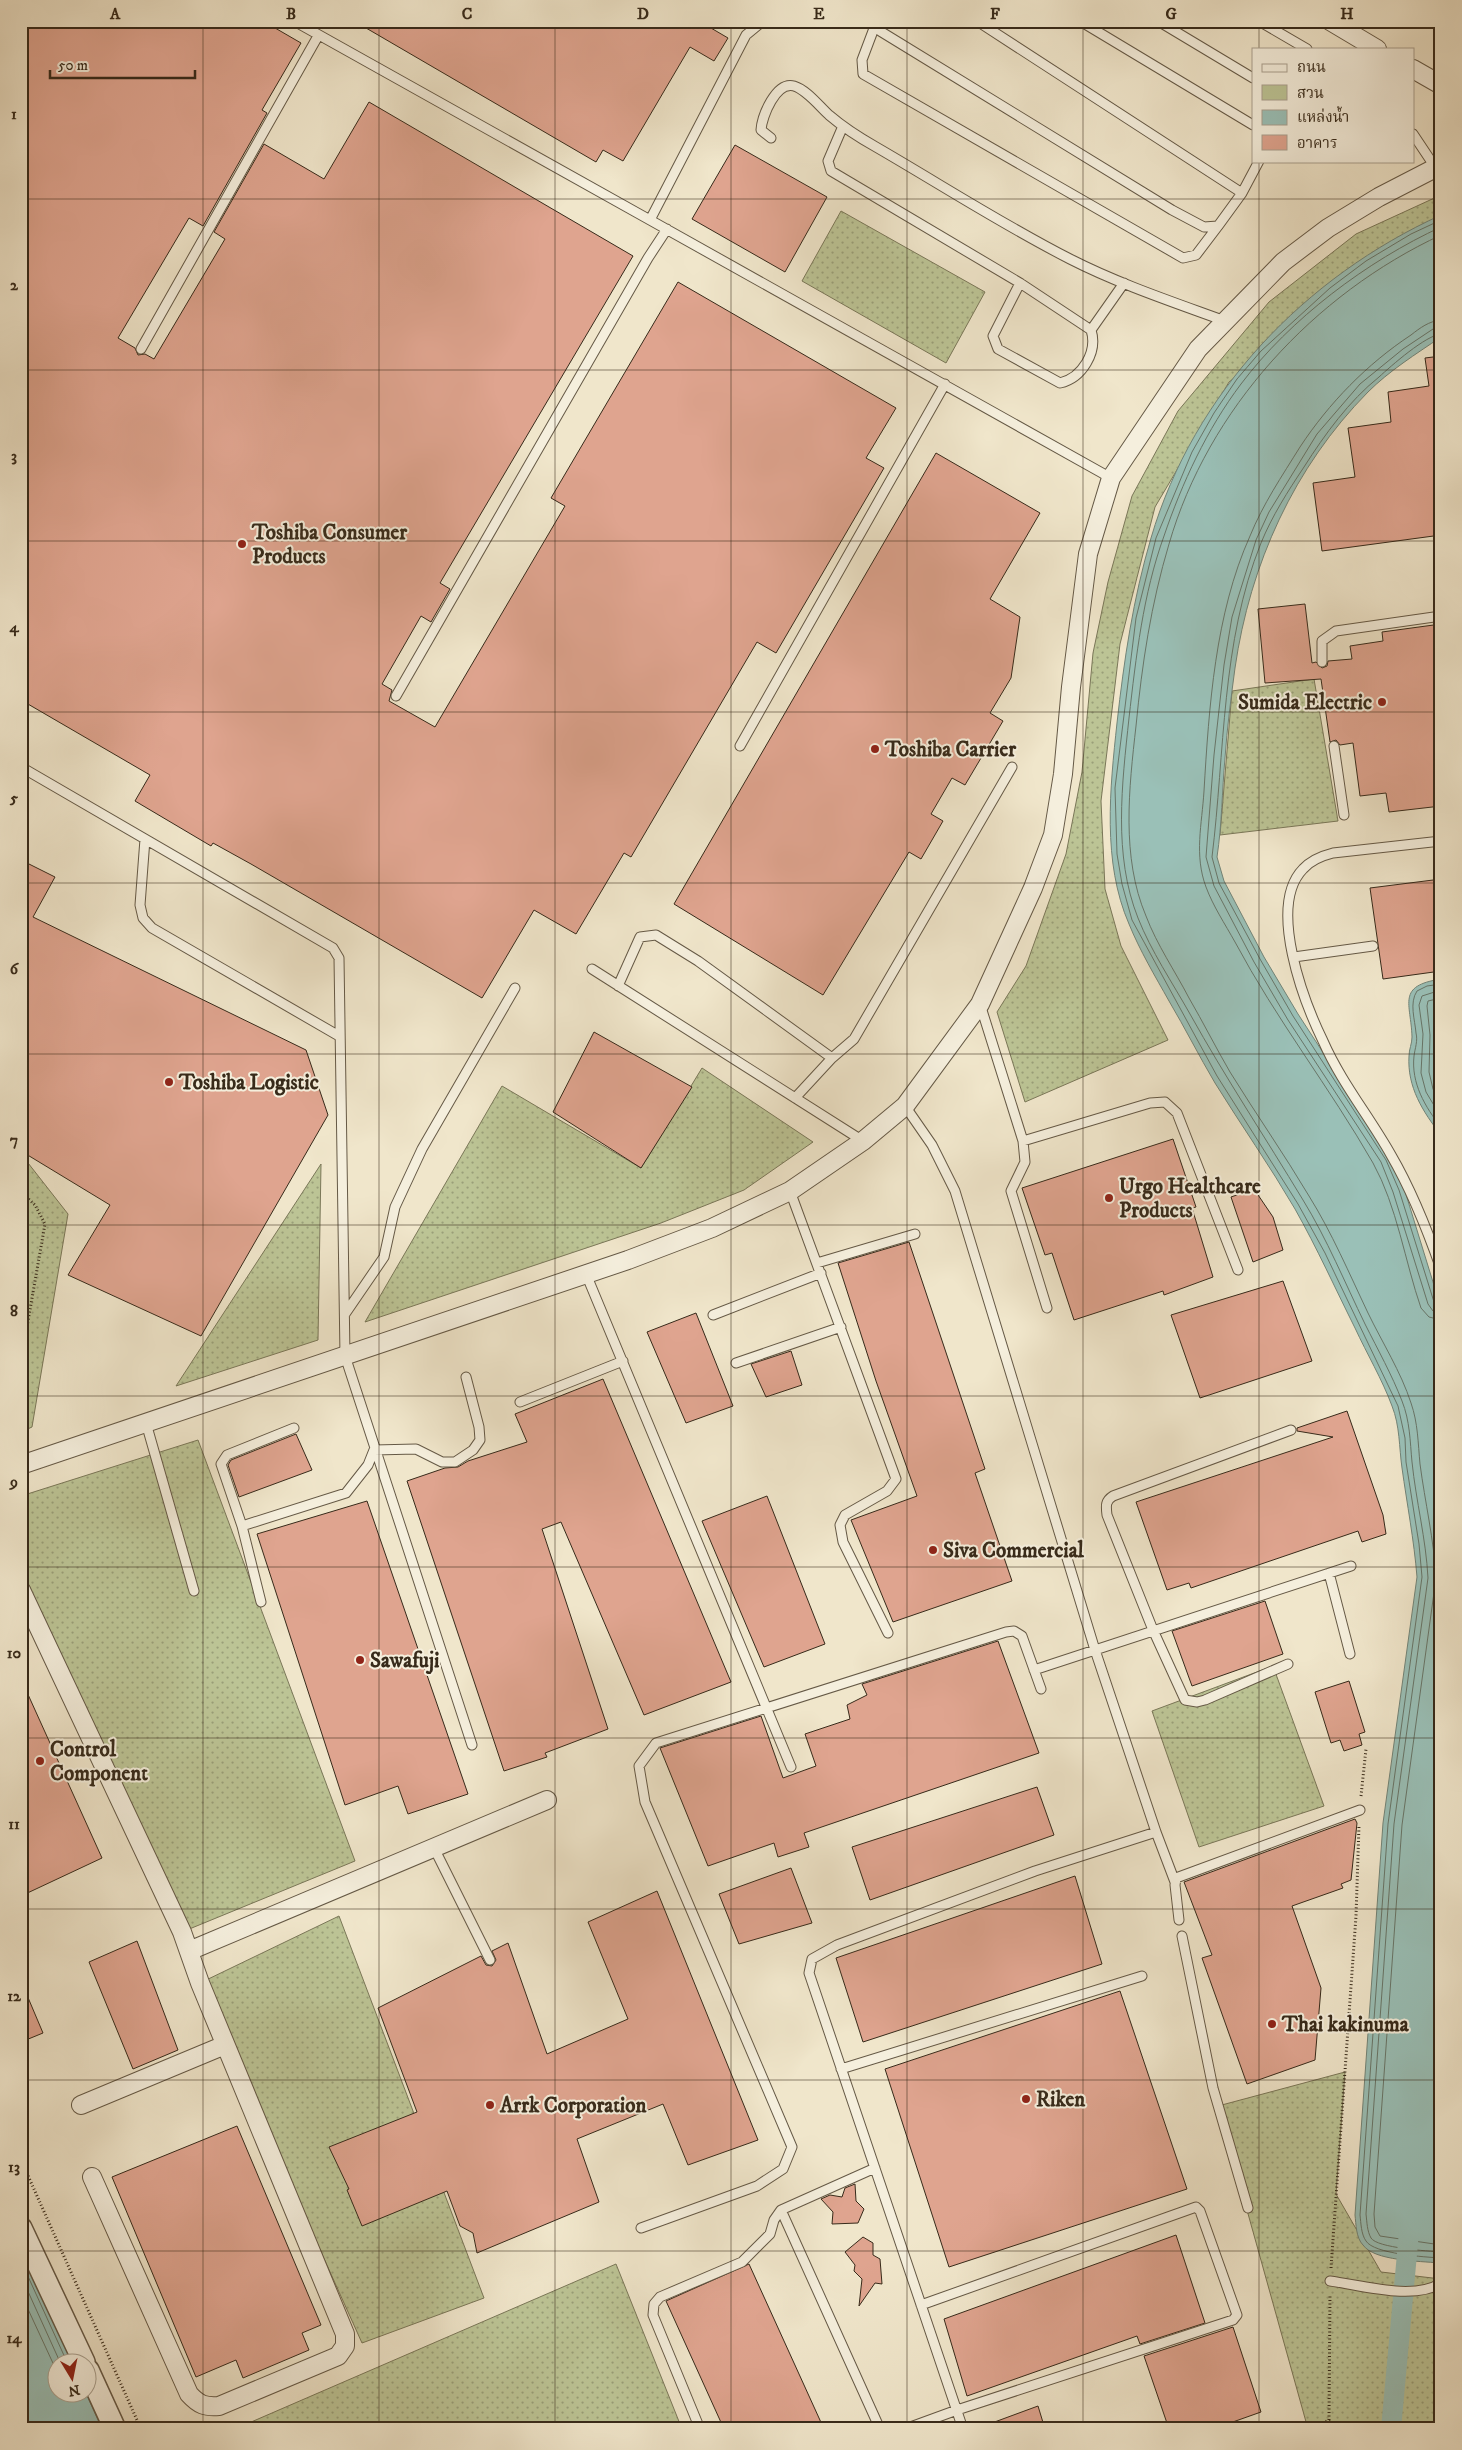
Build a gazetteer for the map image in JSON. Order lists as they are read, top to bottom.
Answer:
{
  "places": [
    "Toshiba Consumer Products",
    "Sumida Electric",
    "Toshiba Carrier",
    "Toshiba Logistic",
    "Urgo Healthcare Products",
    "Siva Commercial",
    "Sawafuji",
    "Control Component",
    "Thai kakinuma",
    "Riken",
    "Arrk Corporation"
  ],
  "legend": [
    "ถนน",
    "สวน",
    "แหล่งน้ำ",
    "อาคาร"
  ],
  "scale_bar": "50 m",
  "north": "bottom",
  "grid": {
    "columns": [
      "A",
      "B",
      "C",
      "D",
      "E",
      "F",
      "G",
      "H"
    ],
    "rows": [
      "1",
      "2",
      "3",
      "4",
      "5",
      "6",
      "7",
      "8",
      "9",
      "10",
      "11",
      "12",
      "13",
      "14"
    ]
  }
}
